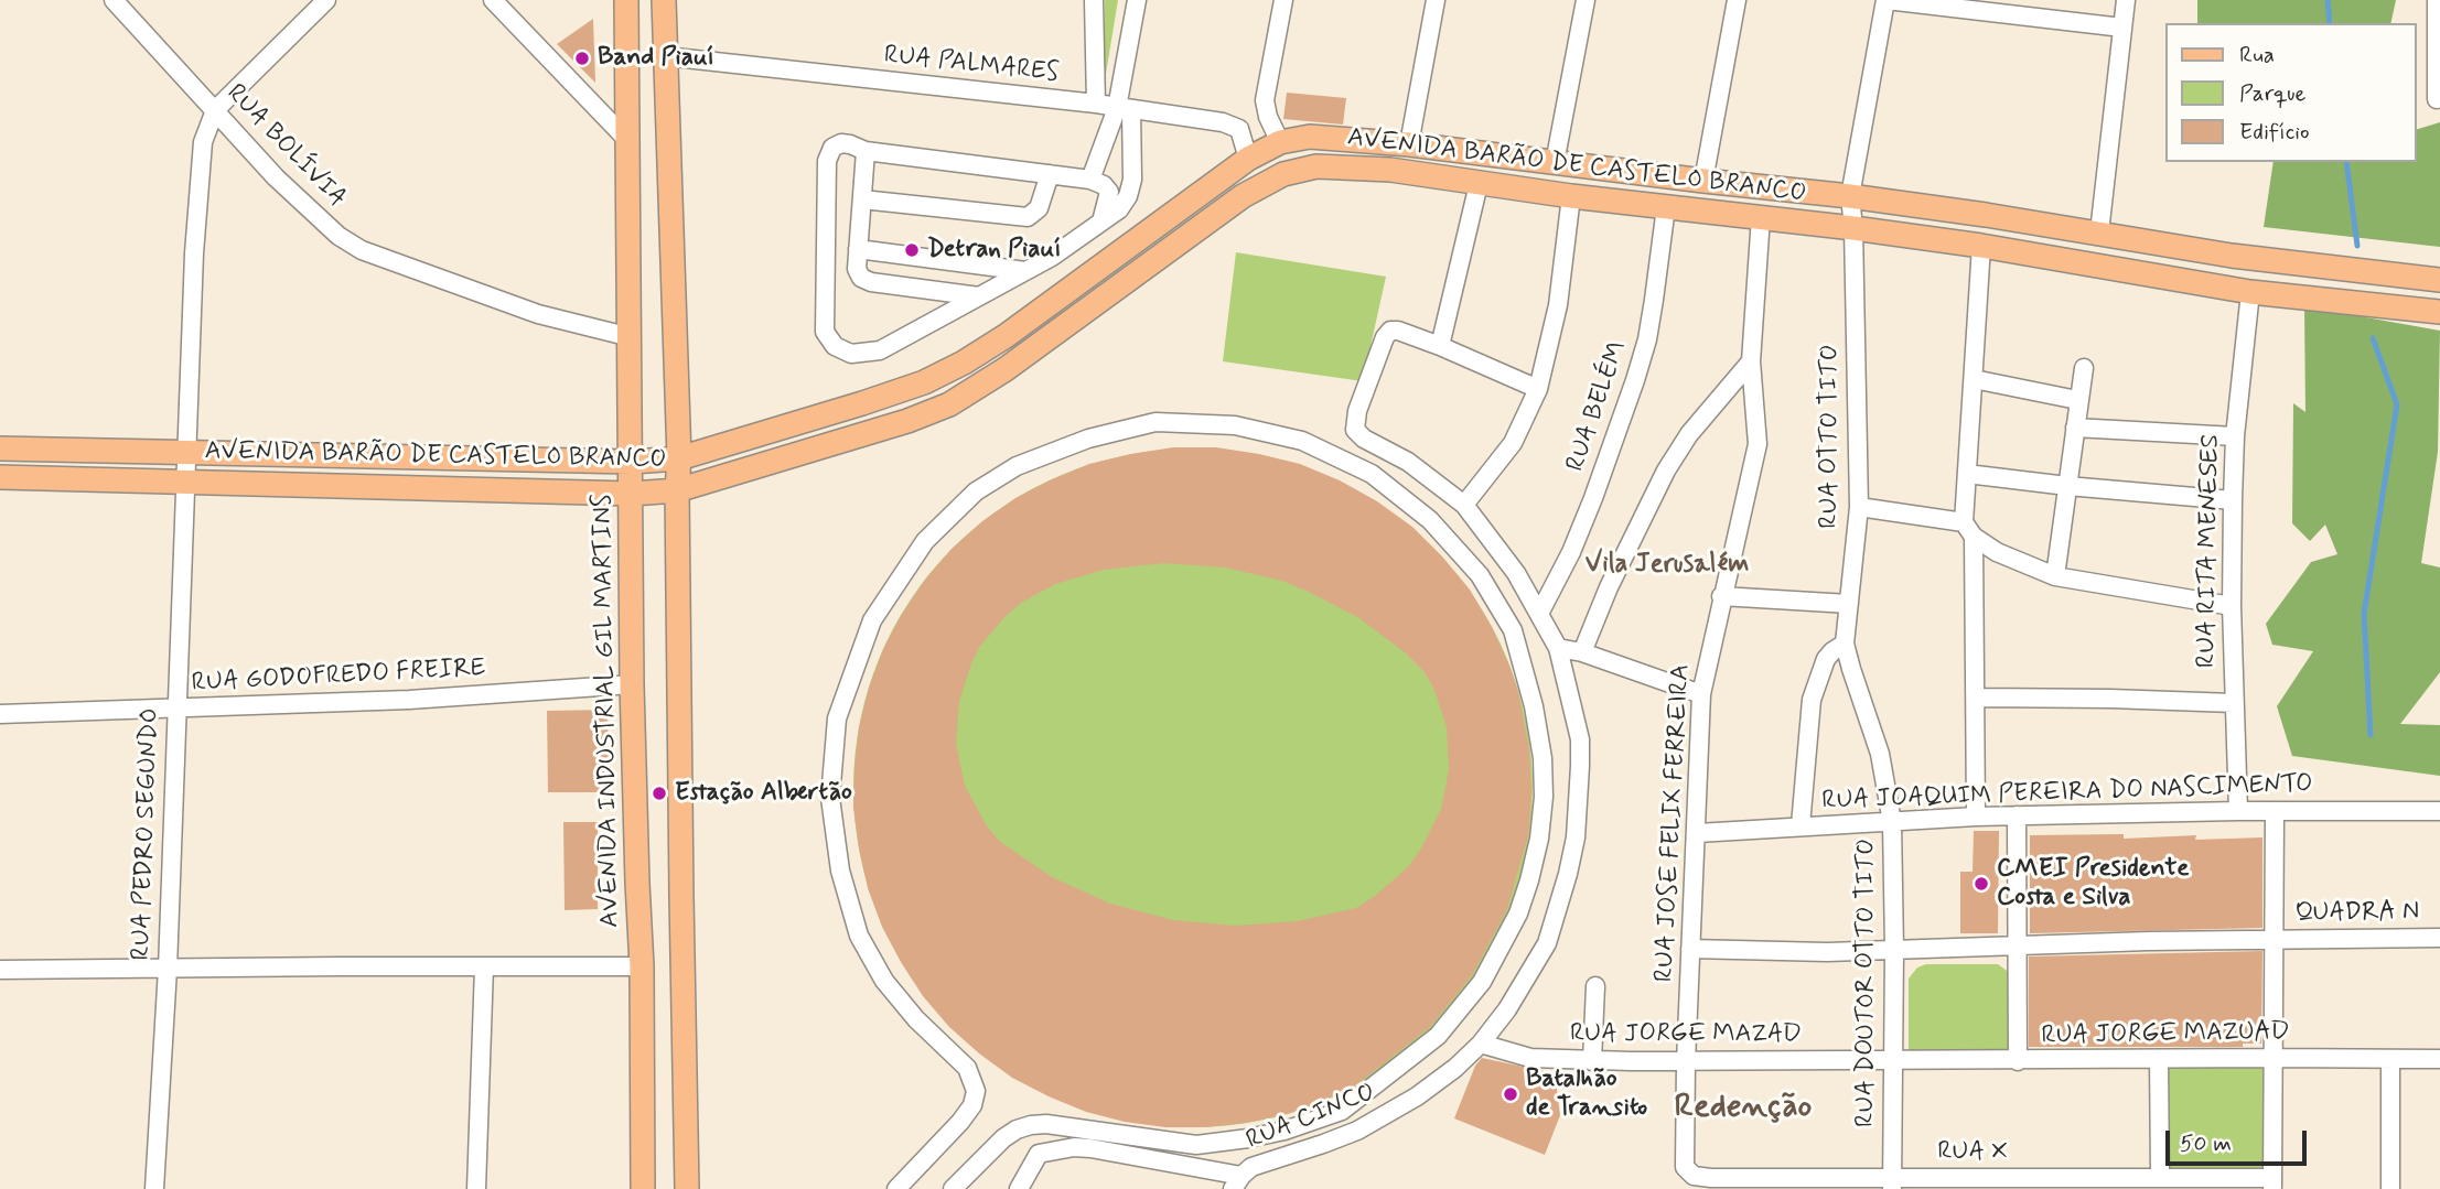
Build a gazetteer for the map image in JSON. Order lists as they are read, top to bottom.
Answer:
{
  "streets": {
    "main road": ["AVENIDA BARÃO DE CASTELO BRANCO", "AVENIDA INDUSTRIAL GIL MARTINS"],
    "street": [
      "RUA PALMARES",
      "RUA BOLÍVIA",
      "RUA BELÉM",
      "RUA OTTO TITO",
      "RUA RITA MENESES",
      "RUA GODOFREDO FREIRE",
      "RUA JOAQUIM PEREIRA DO NASCIMENTO",
      "RUA JOSE FELIX FERREIRA",
      "RUA PEDRO SEGUNDO",
      "QUADRA N",
      "RUA DOUTOR OTTO TITO",
      "RUA JORGE MAZAD",
      "RUA JORGE MAZUAD",
      "RUA CINCO",
      "RUA X"
    ]
  },
  "crossings": [
    ["RUA PALMARES", "AVENIDA BARÃO DE CASTELO BRANCO"],
    ["RUA BOLÍVIA", "AVENIDA INDUSTRIAL GIL MARTINS"],
    ["RUA BOLÍVIA", "RUA PEDRO SEGUNDO"],
    ["AVENIDA BARÃO DE CASTELO BRANCO", "RUA BELÉM"],
    ["AVENIDA BARÃO DE CASTELO BRANCO", "RUA OTTO TITO"],
    ["AVENIDA BARÃO DE CASTELO BRANCO", "RUA RITA MENESES"],
    ["AVENIDA BARÃO DE CASTELO BRANCO", "AVENIDA INDUSTRIAL GIL MARTINS"],
    ["AVENIDA BARÃO DE CASTELO BRANCO", "RUA JOSE FELIX FERREIRA"],
    ["AVENIDA BARÃO DE CASTELO BRANCO", "RUA PEDRO SEGUNDO"],
    ["RUA BELÉM", "RUA CINCO"],
    ["RUA OTTO TITO", "RUA DOUTOR OTTO TITO"],
    ["RUA RITA MENESES", "RUA JOAQUIM PEREIRA DO NASCIMENTO"],
    ["RUA GODOFREDO FREIRE", "AVENIDA INDUSTRIAL GIL MARTINS"],
    ["RUA GODOFREDO FREIRE", "RUA PEDRO SEGUNDO"],
    ["RUA JOAQUIM PEREIRA DO NASCIMENTO", "RUA JOSE FELIX FERREIRA"],
    ["RUA JOAQUIM PEREIRA DO NASCIMENTO", "RUA DOUTOR OTTO TITO"],
    ["RUA JOSE FELIX FERREIRA", "QUADRA N"],
    ["RUA JOSE FELIX FERREIRA", "RUA JORGE MAZAD"],
    ["RUA JOSE FELIX FERREIRA", "RUA X"],
    ["QUADRA N", "RUA DOUTOR OTTO TITO"],
    ["RUA DOUTOR OTTO TITO", "RUA JORGE MAZAD"],
    ["RUA DOUTOR OTTO TITO", "RUA JORGE MAZUAD"],
    ["RUA DOUTOR OTTO TITO", "RUA X"],
    ["RUA JORGE MAZAD", "RUA JORGE MAZUAD"],
    ["RUA JORGE MAZAD", "RUA CINCO"]
  ],
  "districts": ["Vila Jerusalém", "Redenção"],
  "places": [
    "Band Piauí",
    "Detran Piauí",
    "Estação Albertão",
    "CMEI Presidente Costa e Silva",
    "Batalhão de Transito"
  ],
  "legend": ["Rua", "Parque", "Edifício"],
  "scale_bar": "50 m"
}
